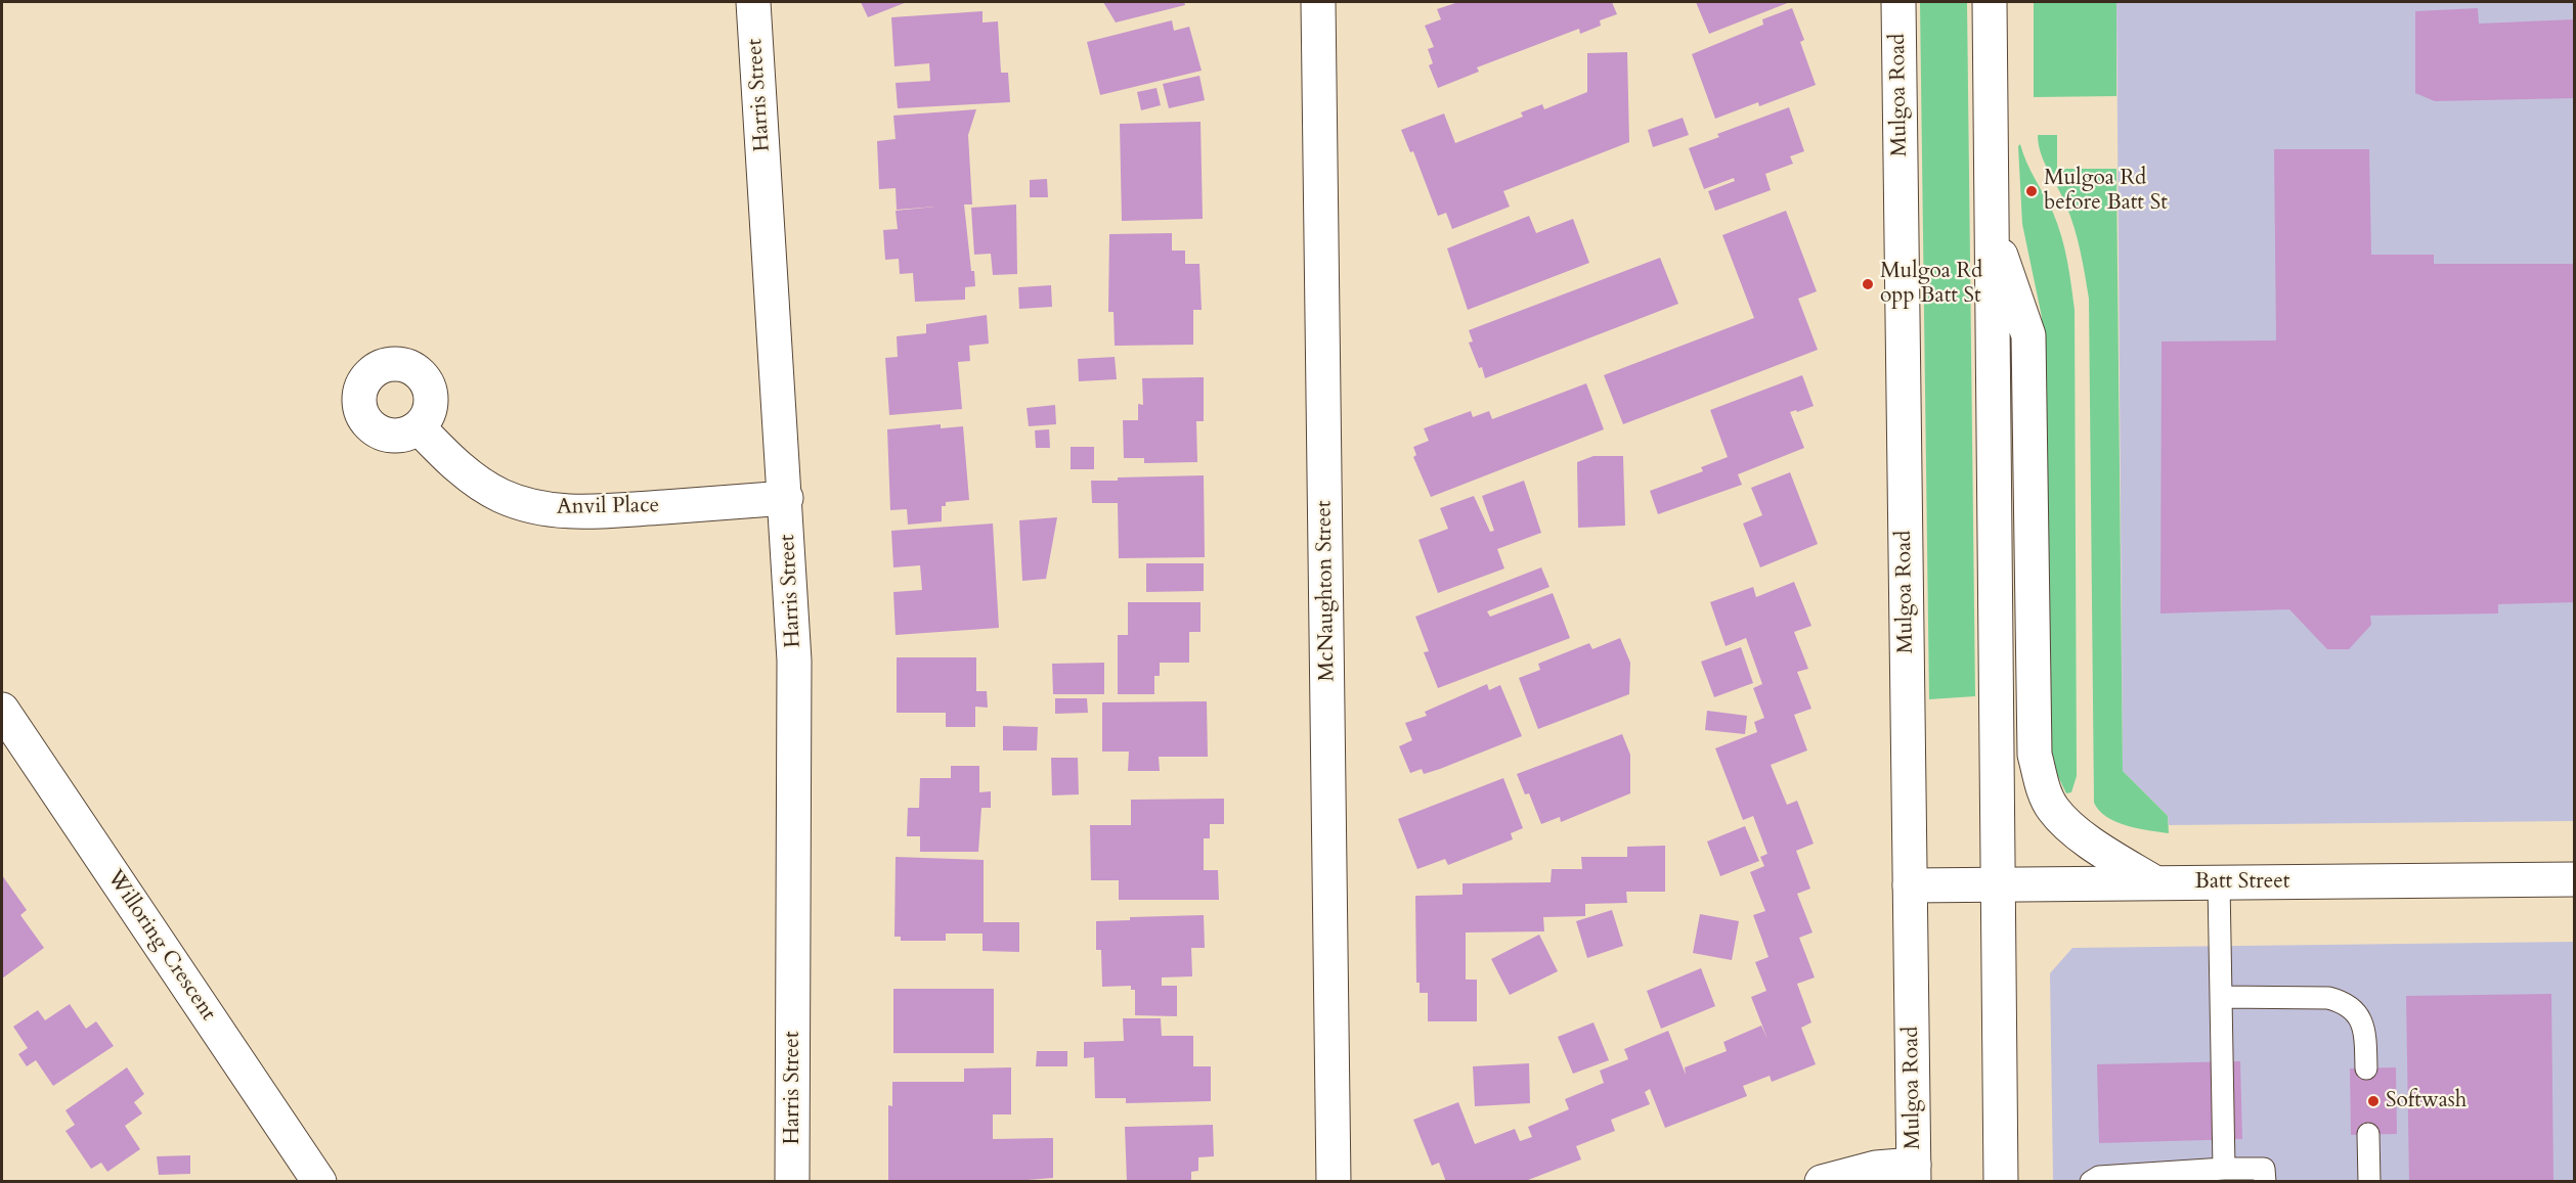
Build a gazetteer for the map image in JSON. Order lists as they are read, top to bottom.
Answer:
{
  "streets": {
    "street": [
      "Harris Street",
      "Mulgoa Road",
      "Anvil Place",
      "McNaughton Street",
      "Batt Street",
      "Willoring Crescent"
    ]
  },
  "crossings": [
    ["Harris Street", "Anvil Place"],
    ["Mulgoa Road", "Batt Street"]
  ],
  "places": ["Mulgoa Rd before Batt St", "Mulgoa Rd opp Batt St", "Softwash"]
}
